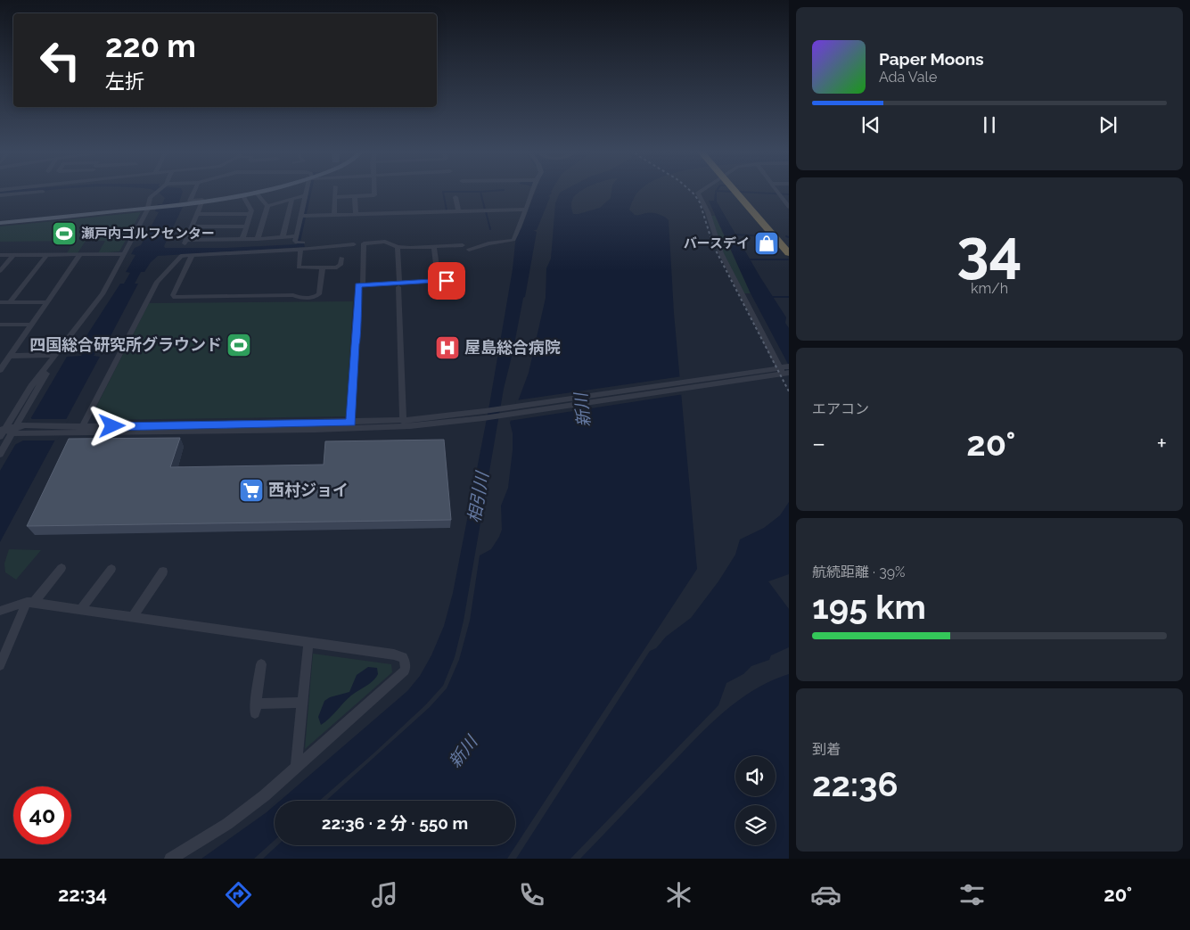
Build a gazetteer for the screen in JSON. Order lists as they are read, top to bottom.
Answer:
{
  "water": ["新川", "相引川"],
  "places": {
    "sports": ["瀬戸内ゴルフセンター", "四国総合研究所グラウンド"],
    "shop": ["バースデイ"],
    "hospital": ["屋島総合病院"],
    "supermarket": ["西村ジョイ"]
  },
  "page": {
    "turn": ["220 m", "左折"],
    "song": ["Paper Moons", "Ada Vale"],
    "tile": [
      ["34", "km/h"],
      "エアコン",
      ["航続距離 · 39%", "195 km"],
      ["到着", "22:36"]
    ],
    "heat": ["−", "20°", "+"],
    "limit": "40",
    "trip": "22:36 · 2 分 · 550 m",
    "tabs": ["22:34", "20°"]
  }
}
